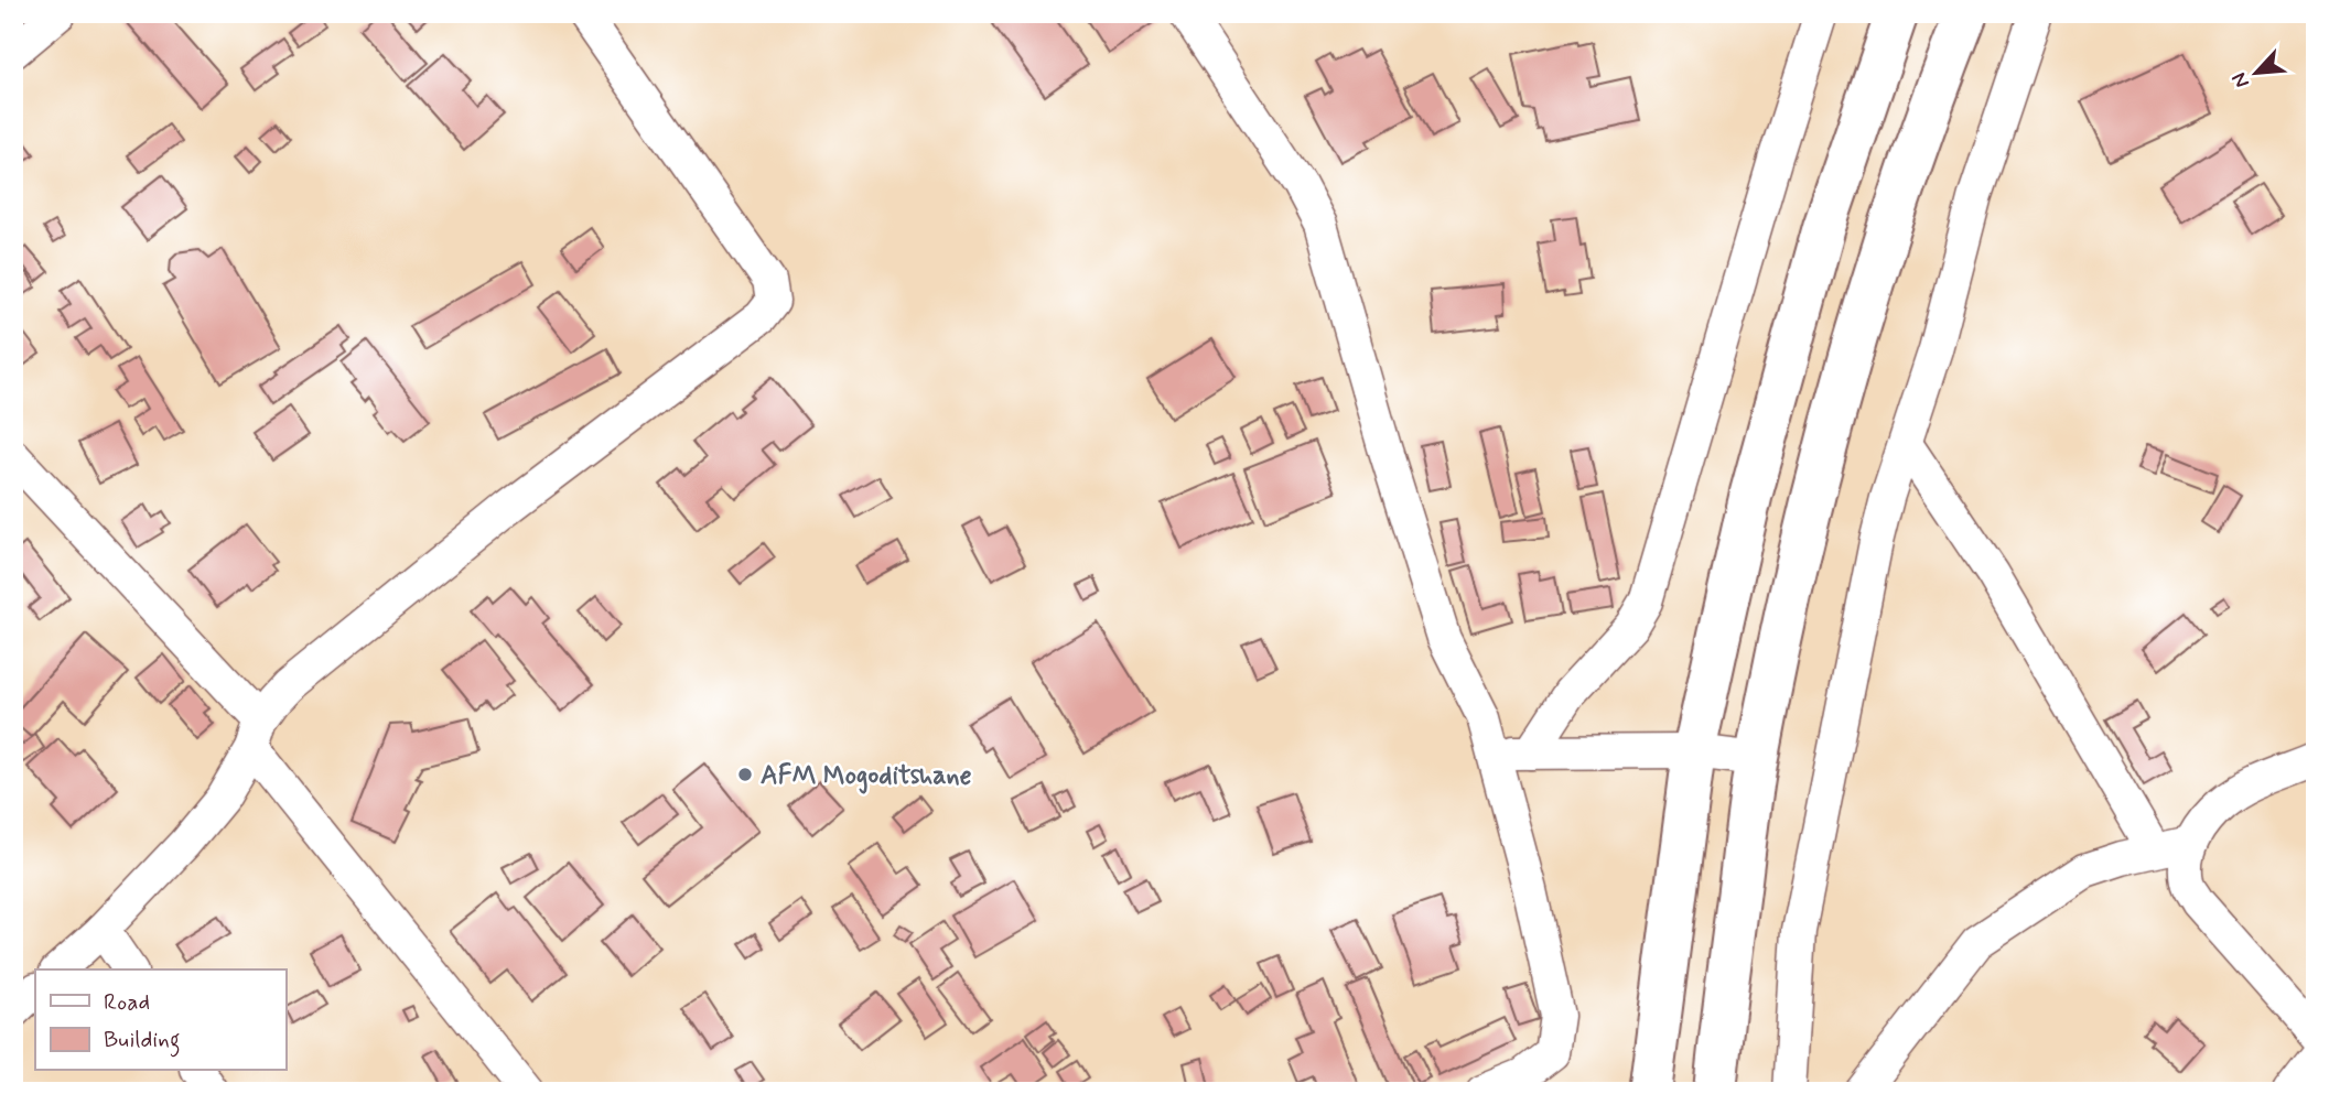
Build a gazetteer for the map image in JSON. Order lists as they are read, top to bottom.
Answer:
{
  "places": ["AFM Mogoditshane"],
  "legend": ["Road", "Building"],
  "north": "bottom left"
}
